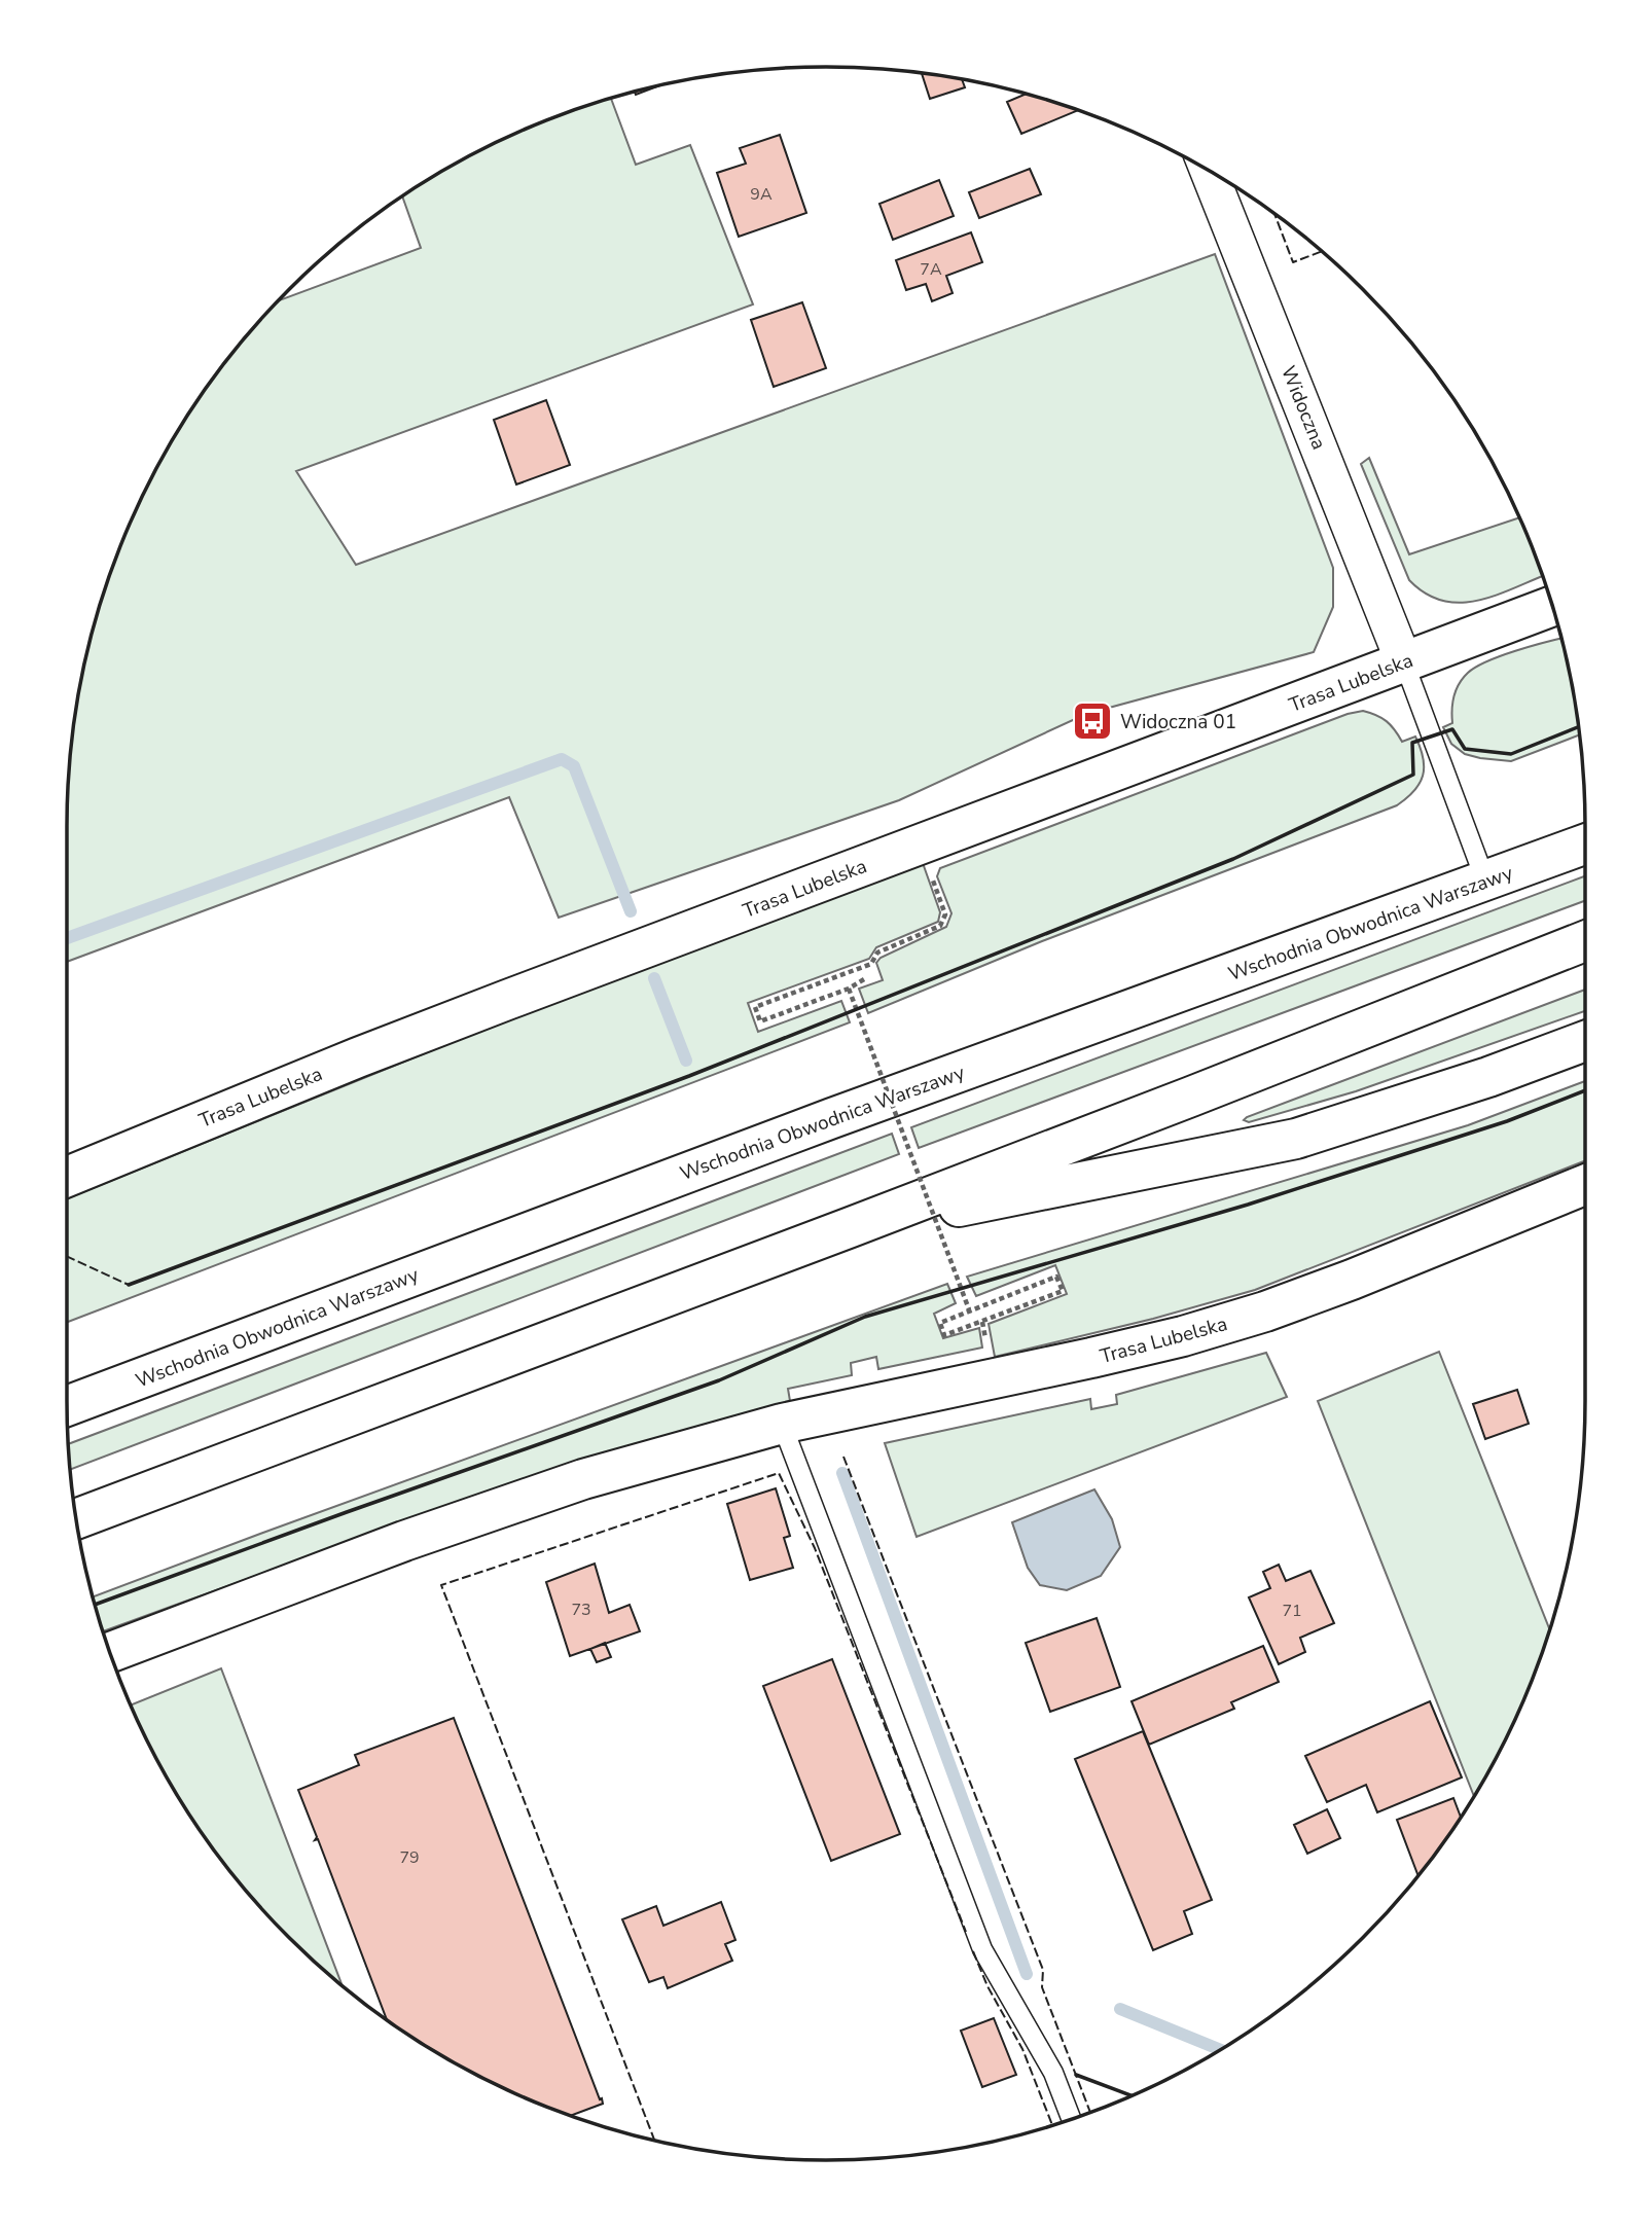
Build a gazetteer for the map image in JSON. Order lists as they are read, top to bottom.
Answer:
{
  "streets": {
    "main road": ["Trasa Lubelska", "Wschodnia Obwodnica Warszawy"],
    "street": ["Widoczna"]
  },
  "crossings": [
    ["Widoczna", "Trasa Lubelska"]
  ],
  "places": {
    "bus stop": ["Widoczna 01"]
  },
  "house_numbers": [
    "9A",
    "7A",
    "73",
    "71",
    "79"
  ]
}
